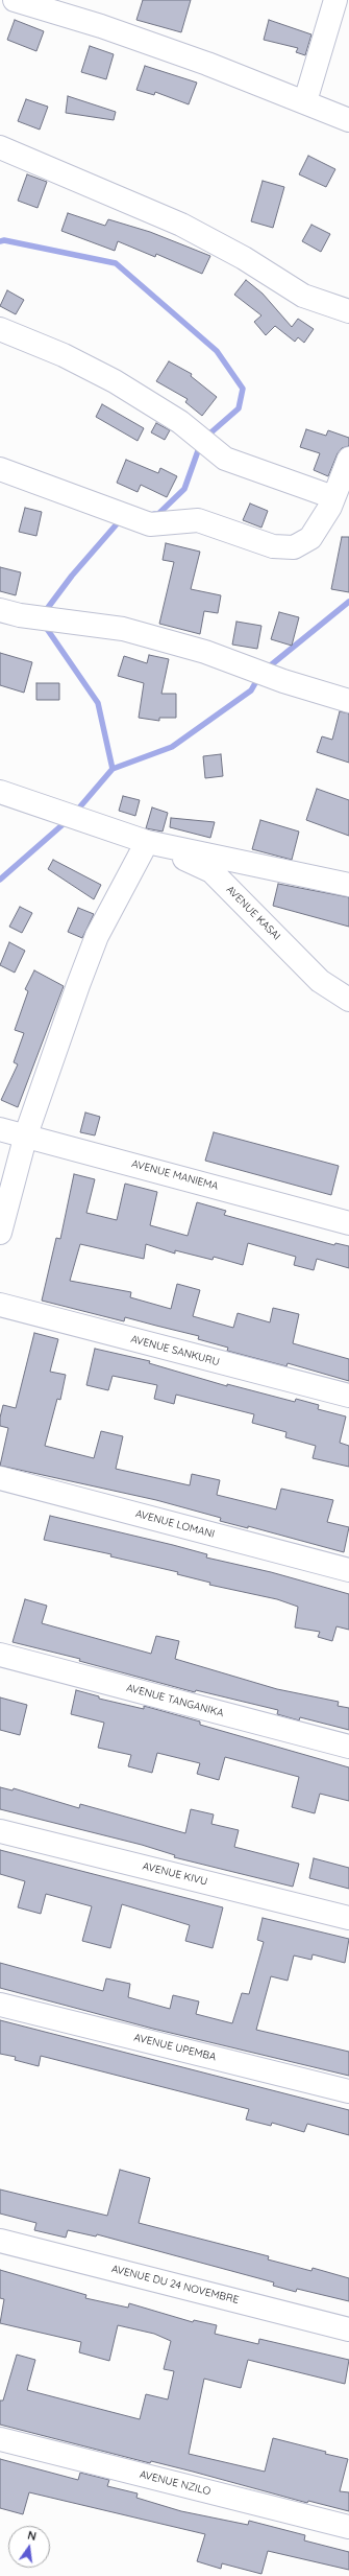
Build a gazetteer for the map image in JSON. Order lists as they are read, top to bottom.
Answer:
{
  "streets": {
    "street": [
      "AVENUE KASAI",
      "AVENUE MANIEMA",
      "AVENUE SANKURU",
      "AVENUE LOMANI",
      "AVENUE TANGANIKA",
      "AVENUE KIVU",
      "AVENUE UPEMBA",
      "AVENUE DU 24 NOVEMBRE",
      "AVENUE NZILO"
    ]
  },
  "north": "top"
}
